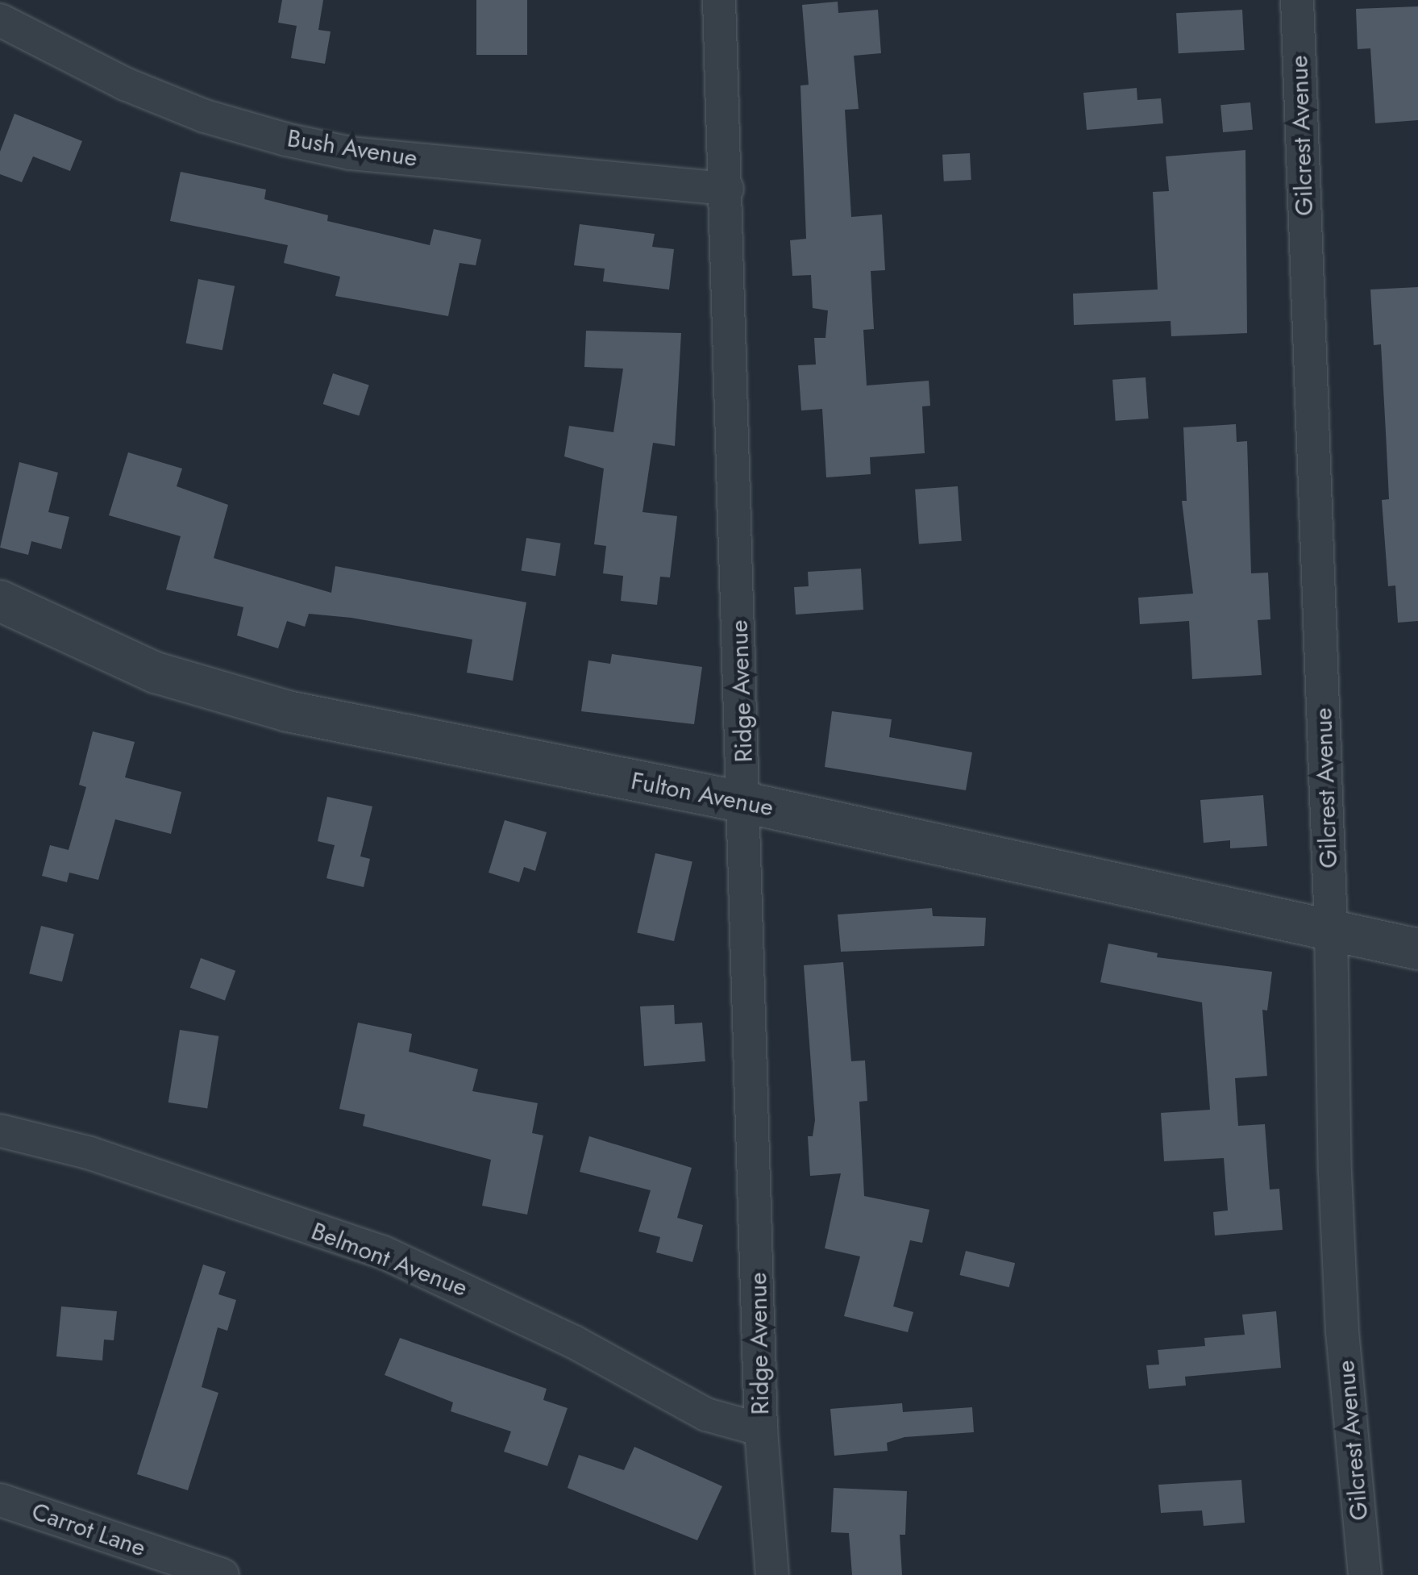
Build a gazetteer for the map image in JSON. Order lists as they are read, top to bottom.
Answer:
{
  "streets": {
    "street": [
      "Gilcrest Avenue",
      "Bush Avenue",
      "Ridge Avenue",
      "Fulton Avenue",
      "Belmont Avenue",
      "Carrot Lane"
    ]
  },
  "crossings": [
    ["Gilcrest Avenue", "Fulton Avenue"],
    ["Bush Avenue", "Ridge Avenue"],
    ["Ridge Avenue", "Fulton Avenue"],
    ["Ridge Avenue", "Belmont Avenue"]
  ]
}
